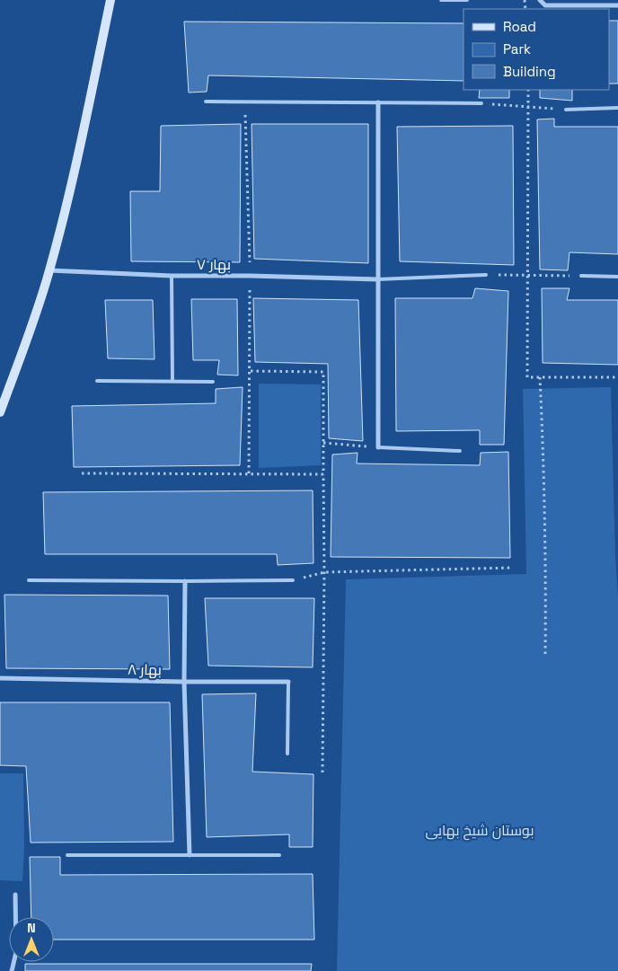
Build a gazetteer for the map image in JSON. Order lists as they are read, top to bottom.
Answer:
{
  "streets": {
    "street": ["بهار ۷", "بهار ۸"]
  },
  "parks": ["بوستان شیخ بهایی"],
  "legend": ["Road", "Park", "Building"],
  "north": "top"
}
